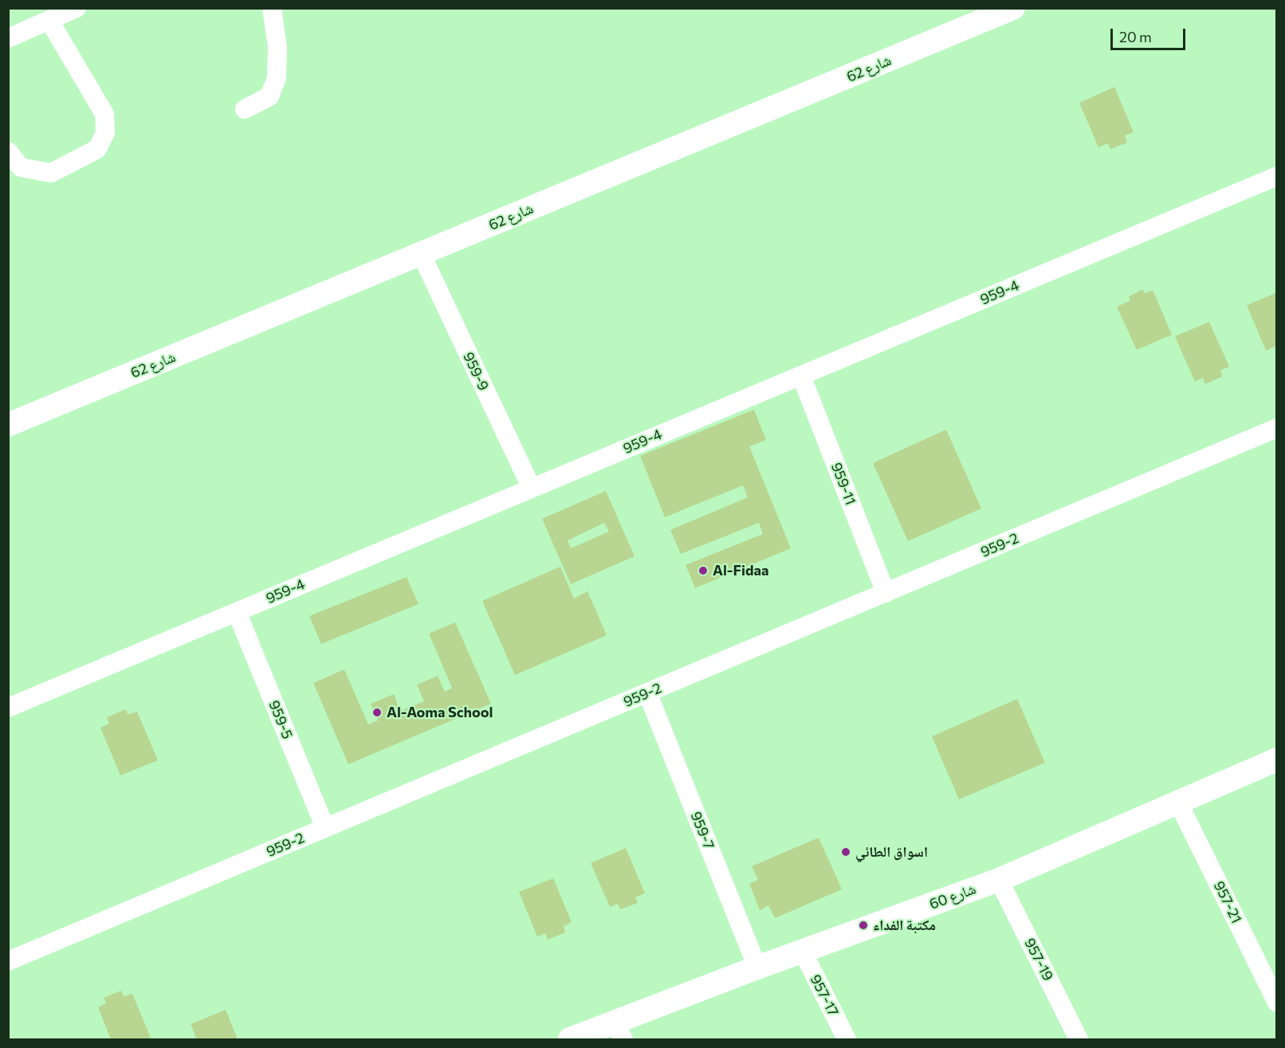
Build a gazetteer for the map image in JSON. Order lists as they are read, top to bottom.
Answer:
{
  "streets": {
    "street": [
      "شارع 62",
      "959-4",
      "959-9",
      "959-11",
      "959-2",
      "959-5",
      "959-7",
      "شارع 60",
      "957-21",
      "957-19",
      "957-17"
    ]
  },
  "crossings": [
    ["شارع 62", "959-9"],
    ["959-4", "959-9"],
    ["959-4", "959-11"],
    ["959-4", "959-5"],
    ["959-11", "959-2"],
    ["959-2", "959-5"],
    ["959-2", "959-7"],
    ["959-7", "شارع 60"],
    ["شارع 60", "957-21"],
    ["شارع 60", "957-19"],
    ["شارع 60", "957-17"]
  ],
  "places": [
    "Al-Fidaa",
    "Al-Aoma School",
    "اسواق الطائي",
    "مكتبة الفداء"
  ],
  "scale_bar": "20 m"
}
